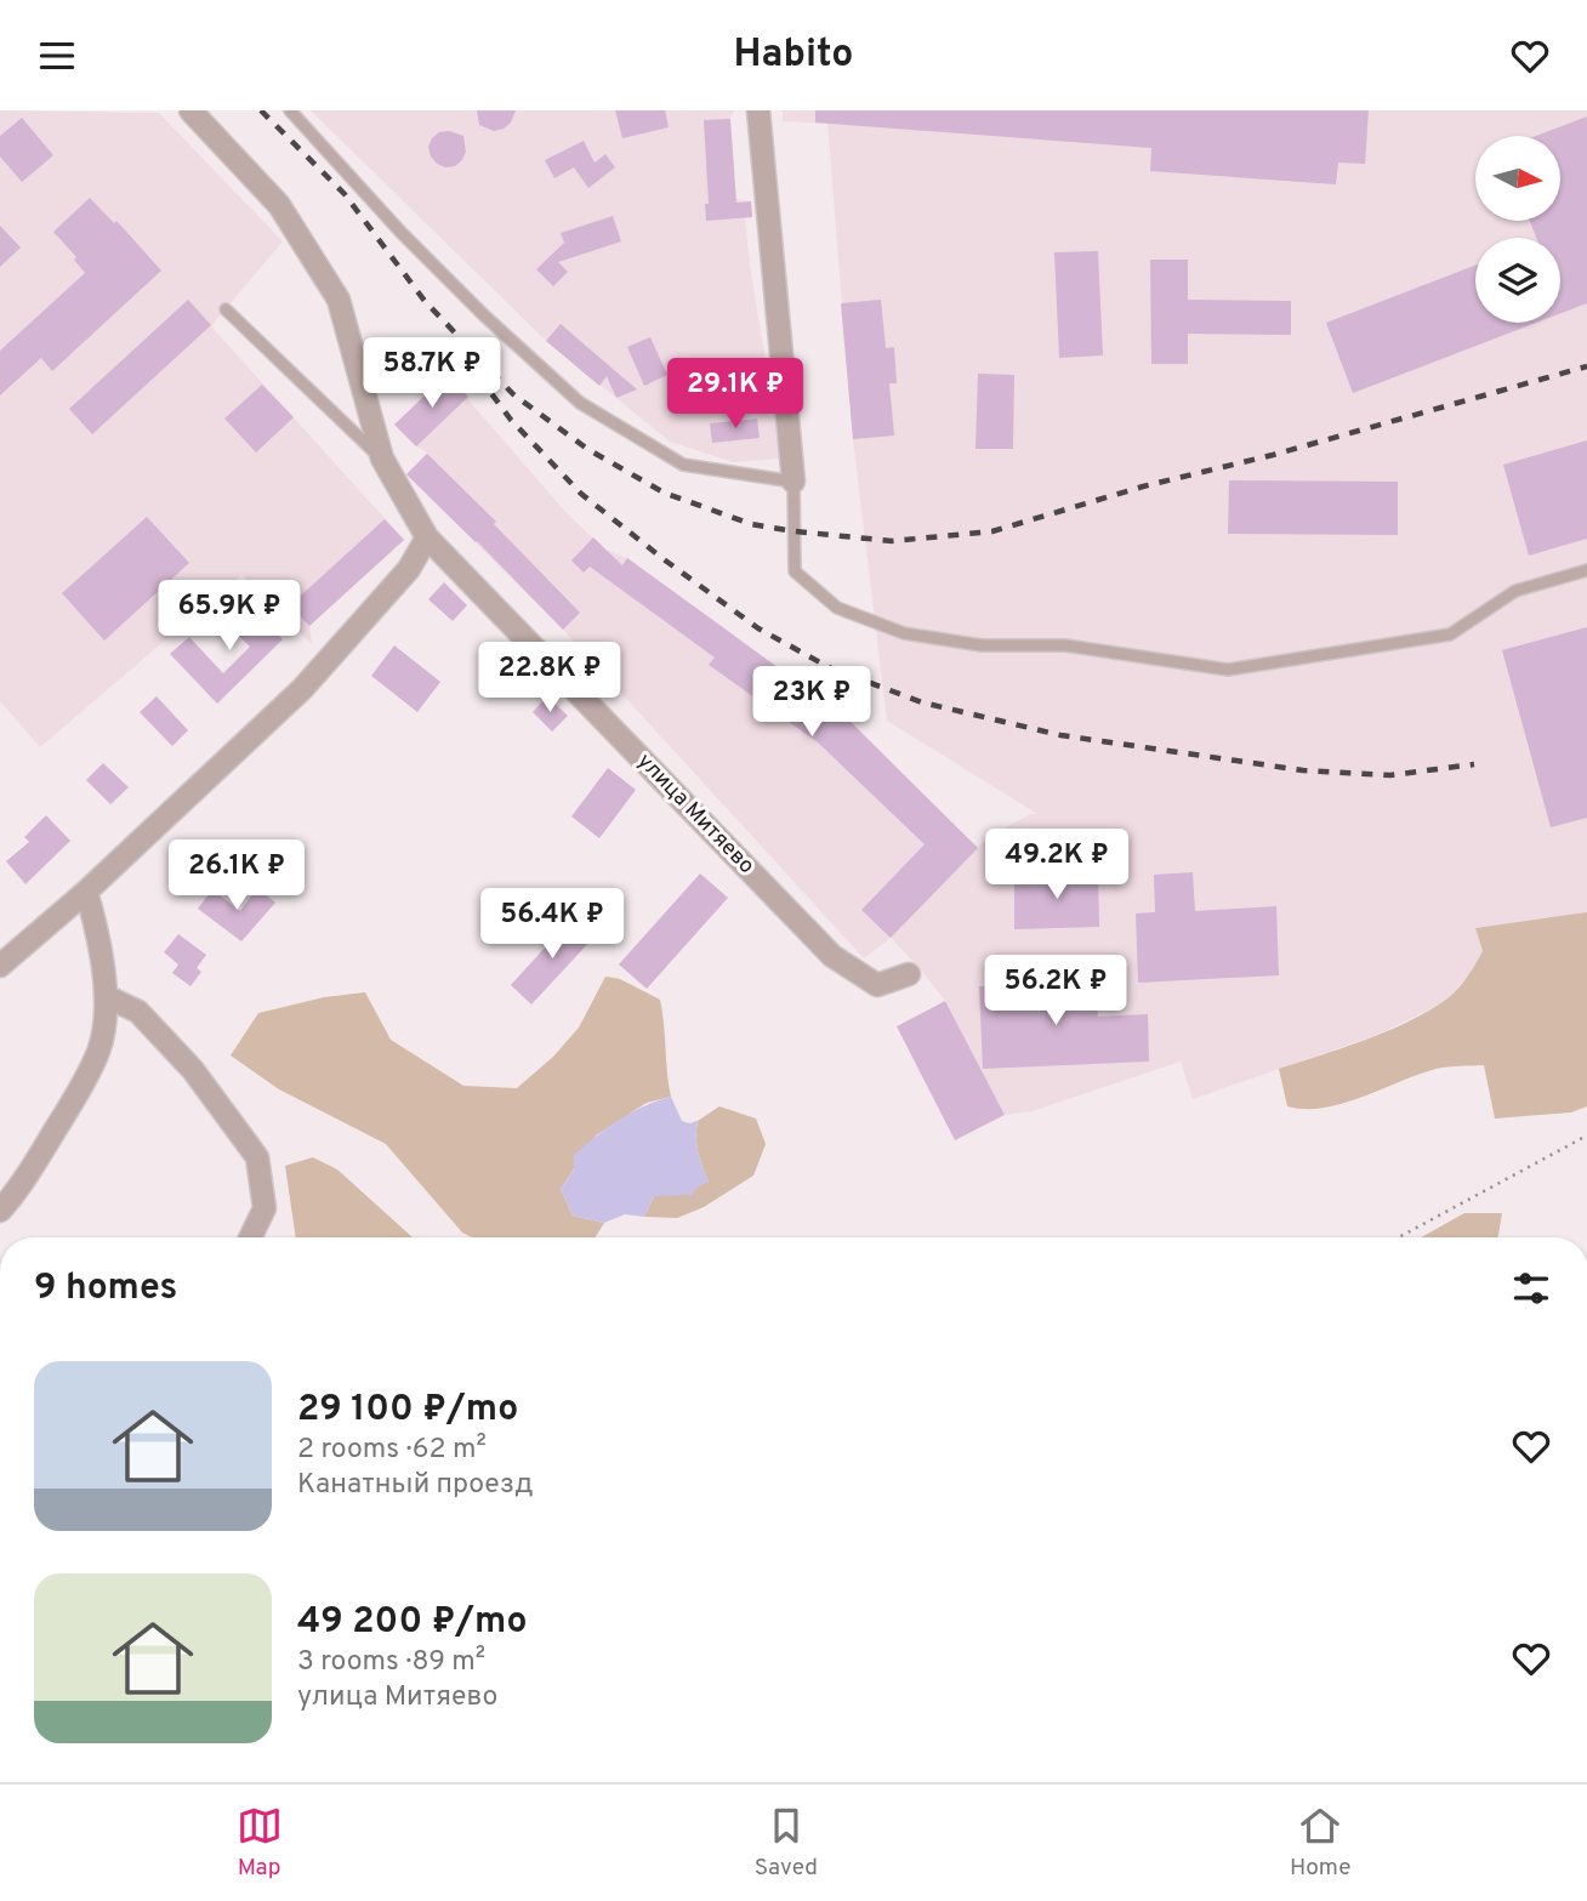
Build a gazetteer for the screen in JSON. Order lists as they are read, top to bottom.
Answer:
{
  "streets": {
    "street": ["улица Митяево"]
  },
  "north": "right",
  "page": {
    "header": "Habito",
    "price": [
      "58.7K ₽",
      "29.1K ₽",
      "65.9K ₽",
      "22.8K ₽",
      "23K ₽",
      "49.2K ₽",
      "26.1K ₽",
      "56.4K ₽",
      "56.2K ₽"
    ],
    "heading": "9 homes",
    "list": [
      {
        "name": "29 100 ₽/mo",
        "note": "2 rooms · 62 m² · Канатный проезд"
      },
      {
        "name": "49 200 ₽/mo",
        "note": "3 rooms · 89 m² · улица Митяево"
      }
    ],
    "tabs": ["Map", "Saved", "Home"]
  }
}
